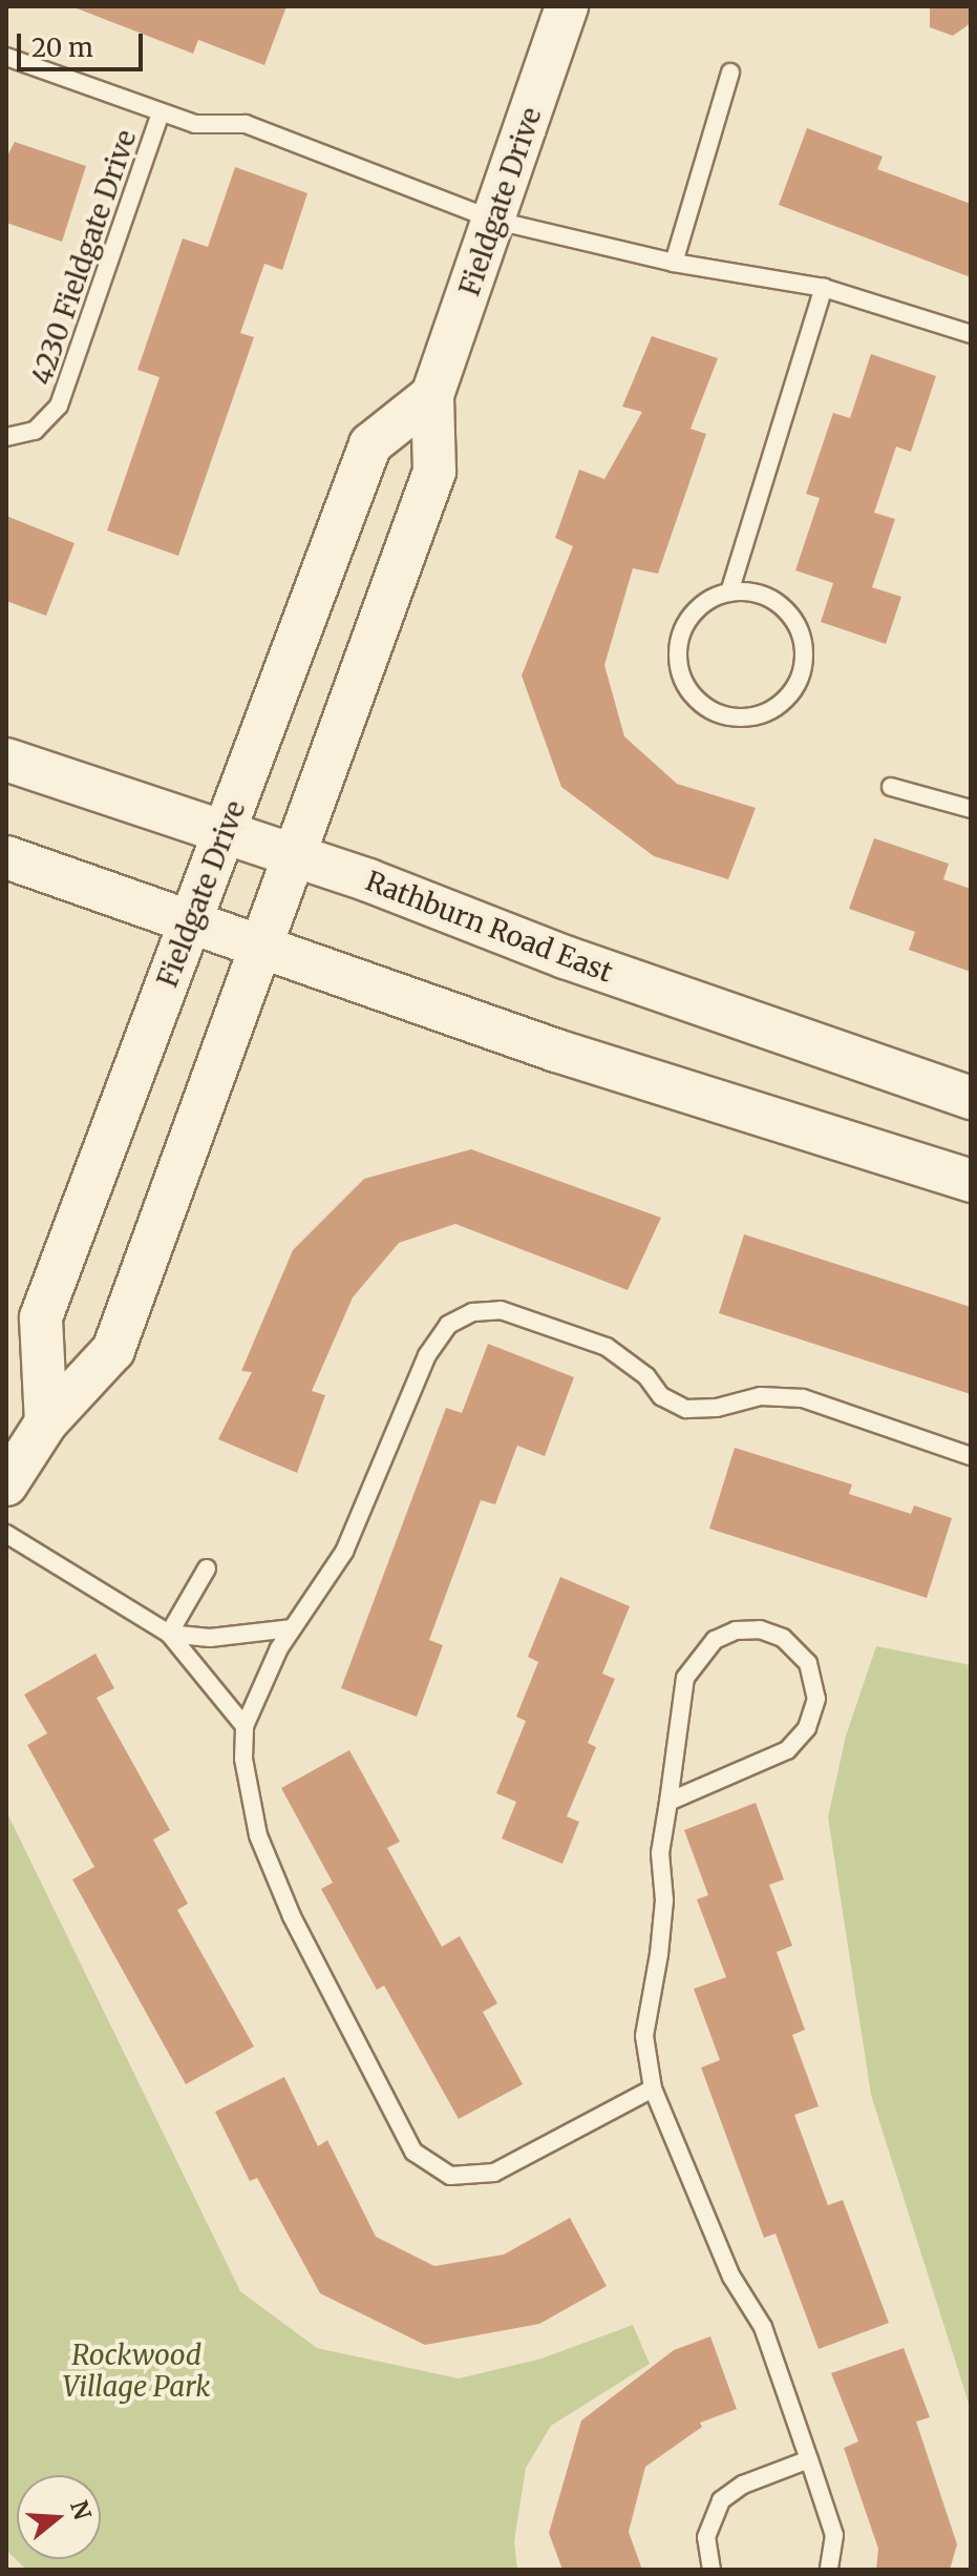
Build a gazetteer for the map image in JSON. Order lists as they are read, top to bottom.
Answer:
{
  "streets": {
    "street": ["Fieldgate Drive", "Rathburn Road East"],
    "lane": ["4230 Fieldgate Drive"]
  },
  "crossings": [
    ["Fieldgate Drive", "4230 Fieldgate Drive"],
    ["Fieldgate Drive", "Rathburn Road East"]
  ],
  "parks": ["Rockwood Village Park"],
  "scale_bar": "20 m",
  "north": "right"
}
